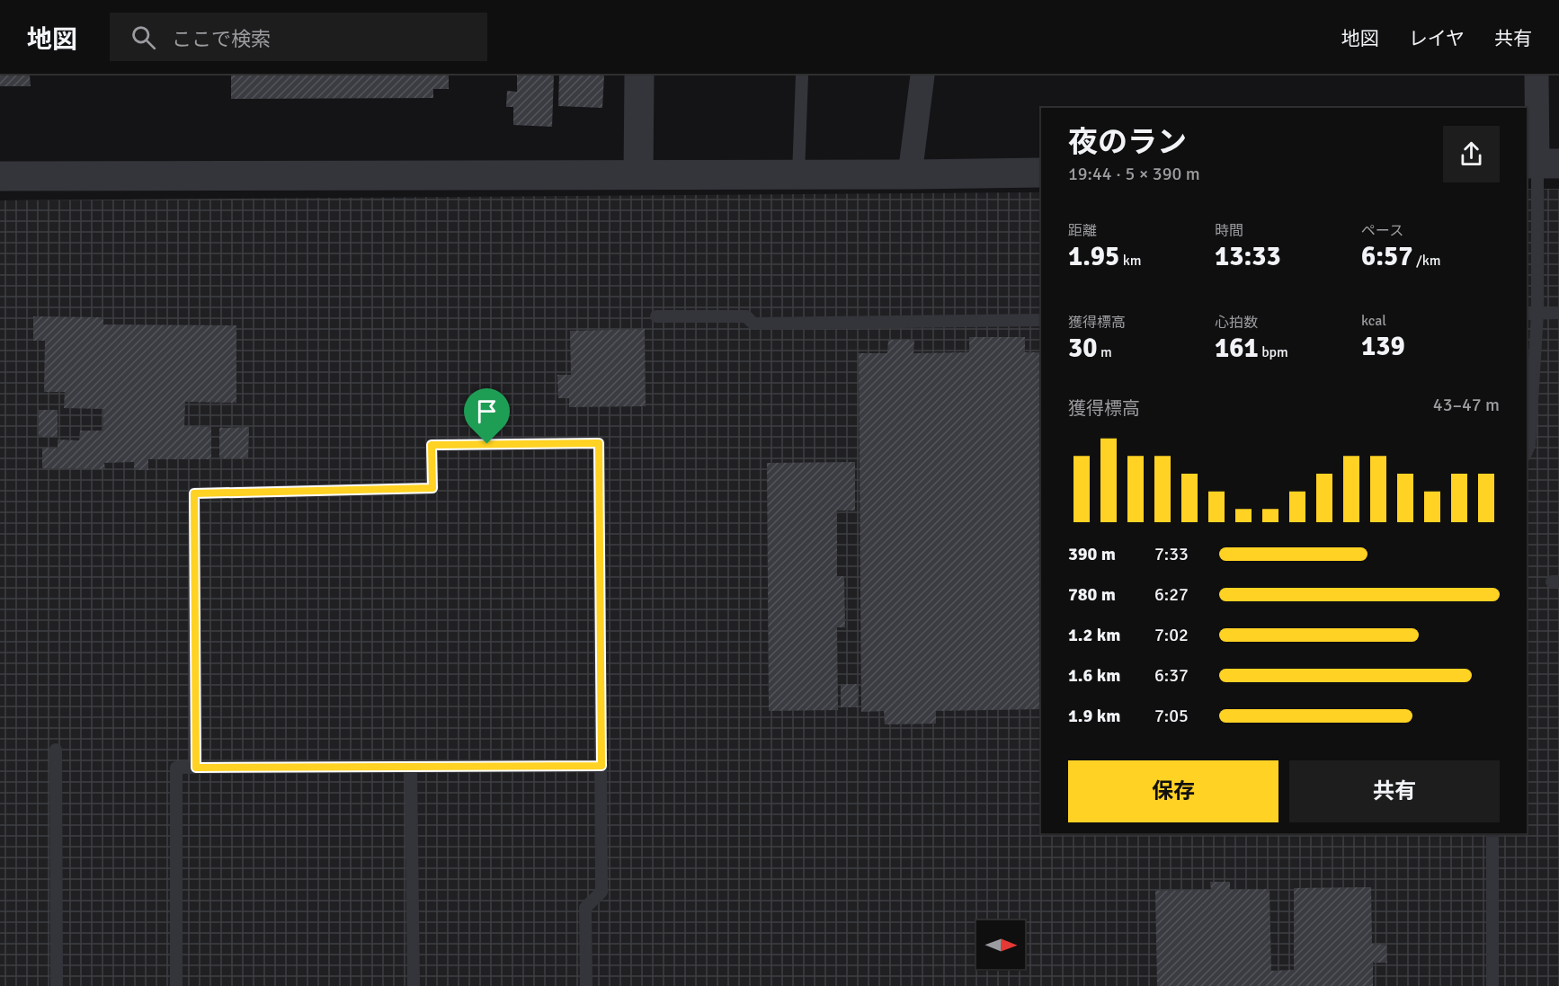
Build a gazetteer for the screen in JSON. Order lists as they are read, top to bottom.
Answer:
{
  "north": "right",
  "page": {
    "header": "地図",
    "search": "ここで検索",
    "nav": ["地図", "レイヤ", "共有"],
    "heading": ["夜のラン", "19:44 · 5 × 390 m"],
    "stats": [
      ["距離", "1.95 km"],
      ["時間", "13:33"],
      ["ペース", "6:57 /km"],
      ["獲得標高", "30 m"],
      ["心拍数", "161 bpm"],
      ["kcal", "139"]
    ],
    "chart": ["獲得標高", "43–47 m"],
    "list": [
      {
        "name": "390 m",
        "note": "7:33"
      },
      {
        "name": "780 m",
        "note": "6:27"
      },
      {
        "name": "1.2 km",
        "note": "7:02"
      },
      {
        "name": "1.6 km",
        "note": "6:37"
      },
      {
        "name": "1.9 km",
        "note": "7:05"
      }
    ],
    "buttons": ["保存", "共有"]
  }
}
